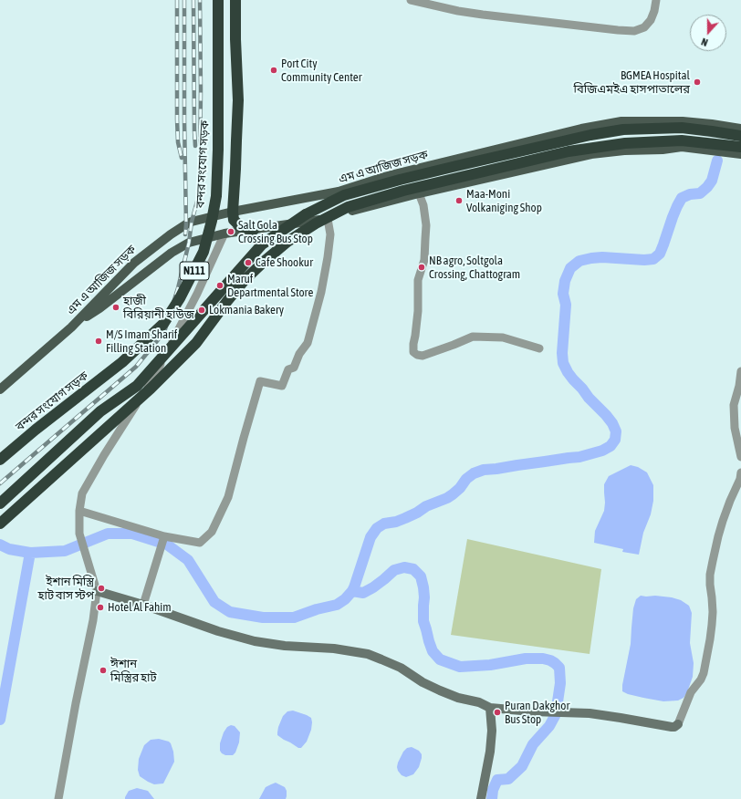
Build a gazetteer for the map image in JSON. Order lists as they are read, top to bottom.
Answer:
{
  "streets": {
    "highway": ["বন্দর সংযোগ সড়ক", "N111"],
    "main road": ["এম এ আজিজ সড়ক"]
  },
  "places": [
    "Port City Community Center",
    "BGMEA Hospital বিজিএমইএ হাসপাতালের",
    "Maa-Moni Volkaniging Shop",
    "Salt Gola Crossing Bus Stop",
    "Cafe Shookur",
    "NB agro, Soltgola Crossing, Chattogram",
    "Maruf Departmental Store",
    "হাজী বিরিয়ানী হাউজ",
    "Lokmania Bakery",
    "M/S Imam Sharif Filling Station",
    "ইশান মিস্ত্রি হাট বাস স্টপ",
    "Hotel Al Fahim",
    "ঈশান মিস্ত্রির হাট",
    "Puran Dakghor Bus Stop"
  ],
  "north": "bottom"
}
